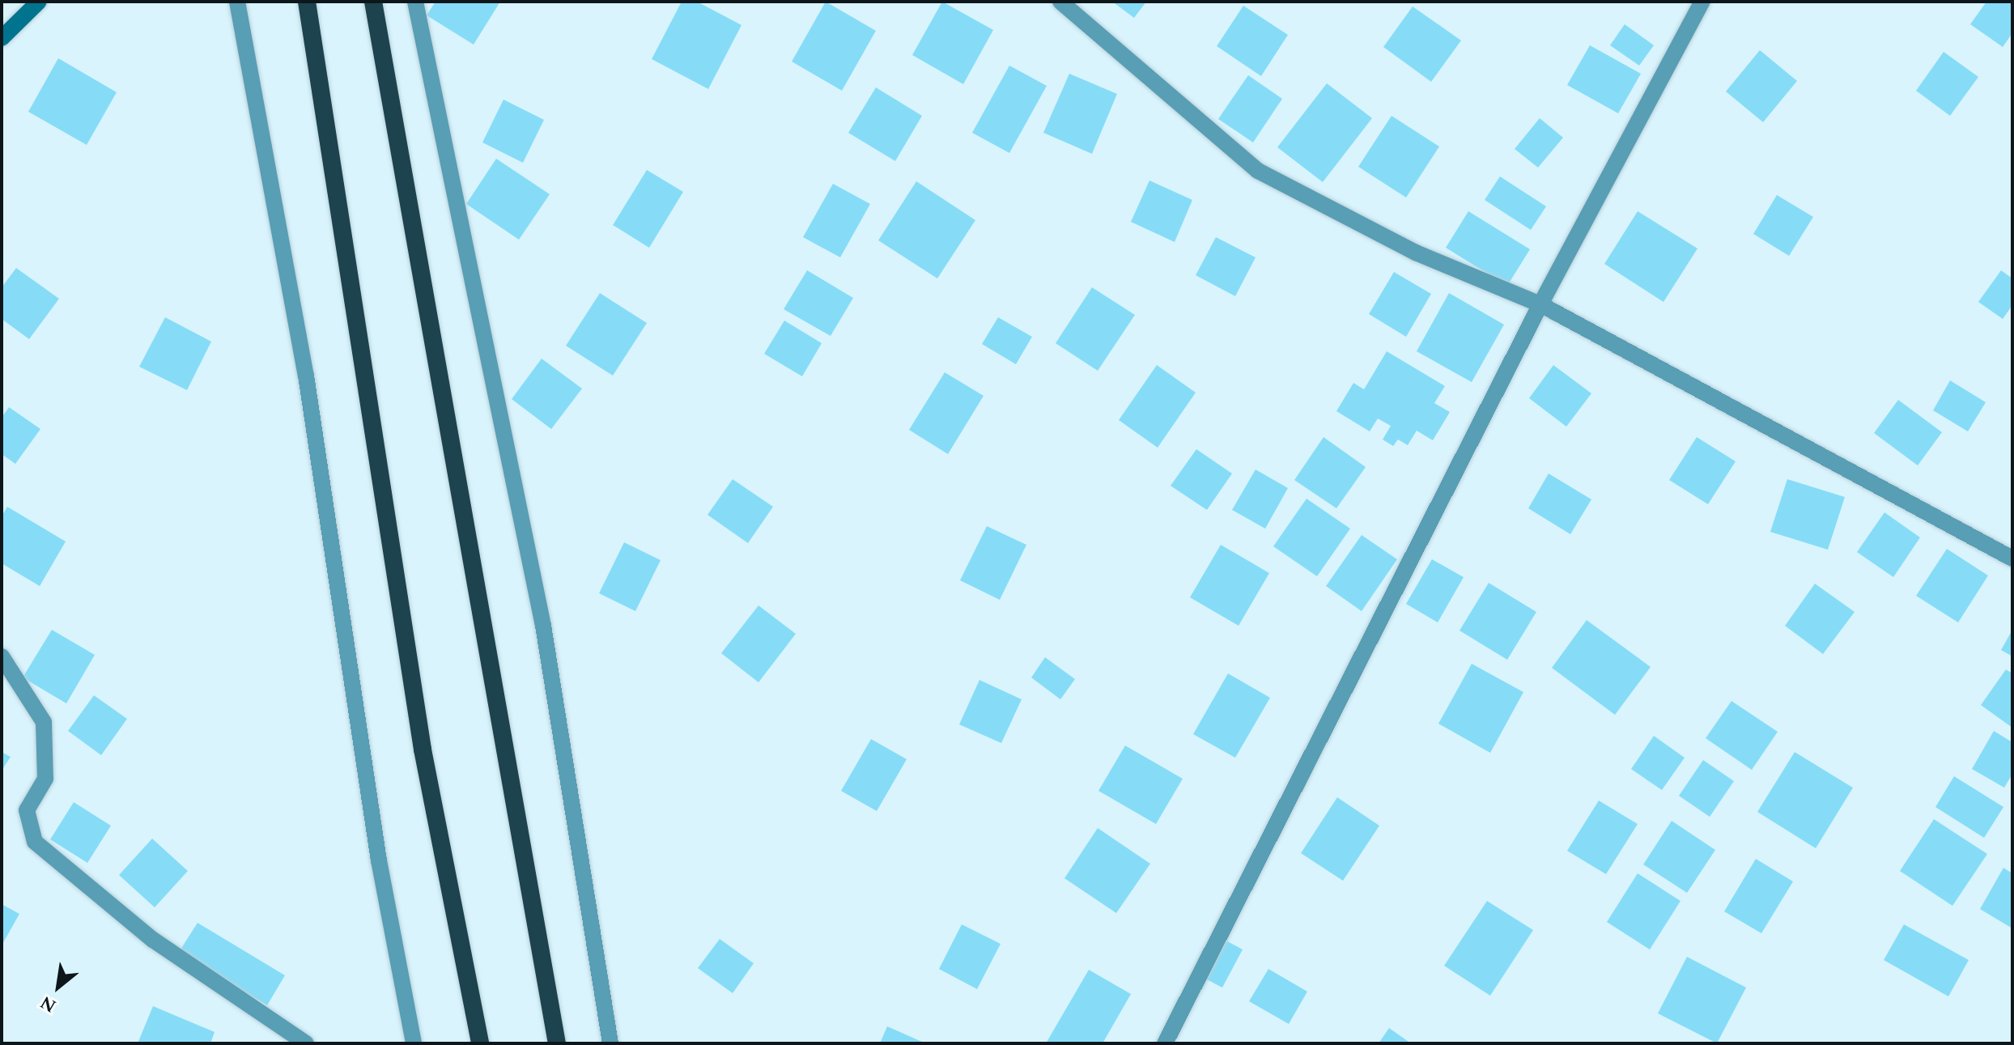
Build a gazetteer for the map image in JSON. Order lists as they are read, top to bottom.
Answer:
{
  "north": "bottom left"
}
